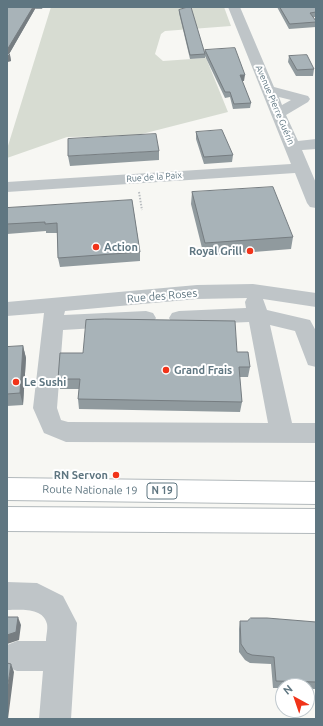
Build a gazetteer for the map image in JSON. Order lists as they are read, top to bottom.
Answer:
{
  "streets": {
    "main road": ["Route Nationale 19", "N 19"],
    "street": ["Avenue Pierre Guérin", "Rue de la Paix", "Rue des Roses"]
  },
  "crossings": [
    ["Avenue Pierre Guérin", "Rue de la Paix"]
  ],
  "places": [
    "Action",
    "Royal Grill",
    "Grand Frais",
    "Le Sushi",
    "RN Servon"
  ],
  "north": "top left"
}
